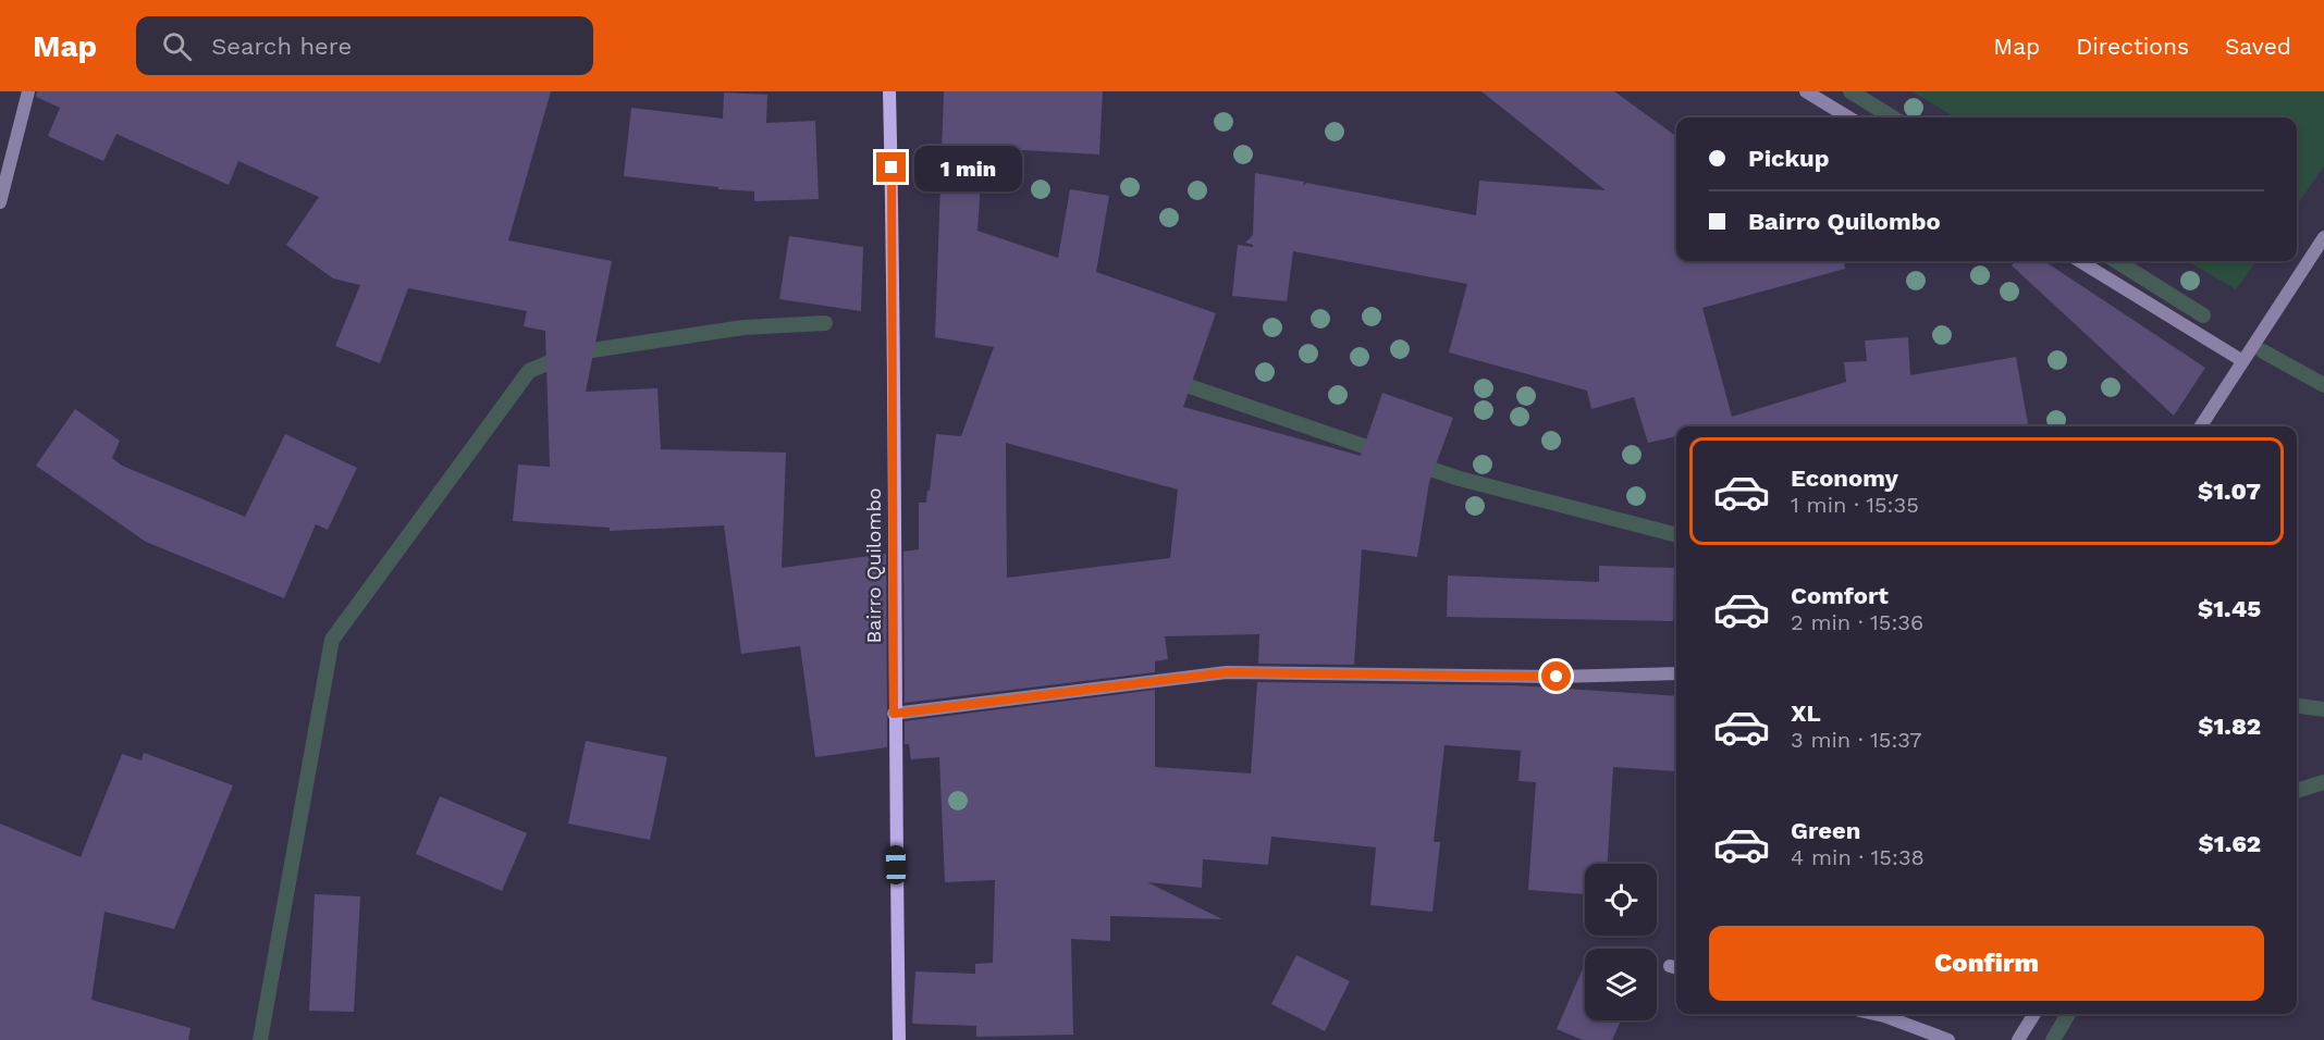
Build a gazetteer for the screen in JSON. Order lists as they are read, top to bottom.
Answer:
{
  "streets": {
    "street": ["Bairro Quilombo"]
  },
  "page": {
    "header": "Map",
    "search": "Search here",
    "nav": ["Map", "Directions", "Saved"],
    "banner": ["Pickup", "Bairro Quilombo"],
    "bubble": "1 min",
    "list": [
      {
        "name": "Economy",
        "note": "1 min · 15:35",
        "value": "$1.07"
      },
      {
        "name": "Comfort",
        "note": "2 min · 15:36",
        "value": "$1.45"
      },
      {
        "name": "XL",
        "note": "3 min · 15:37",
        "value": "$1.82"
      },
      {
        "name": "Green",
        "note": "4 min · 15:38",
        "value": "$1.62"
      }
    ],
    "buttons": "Confirm"
  }
}
